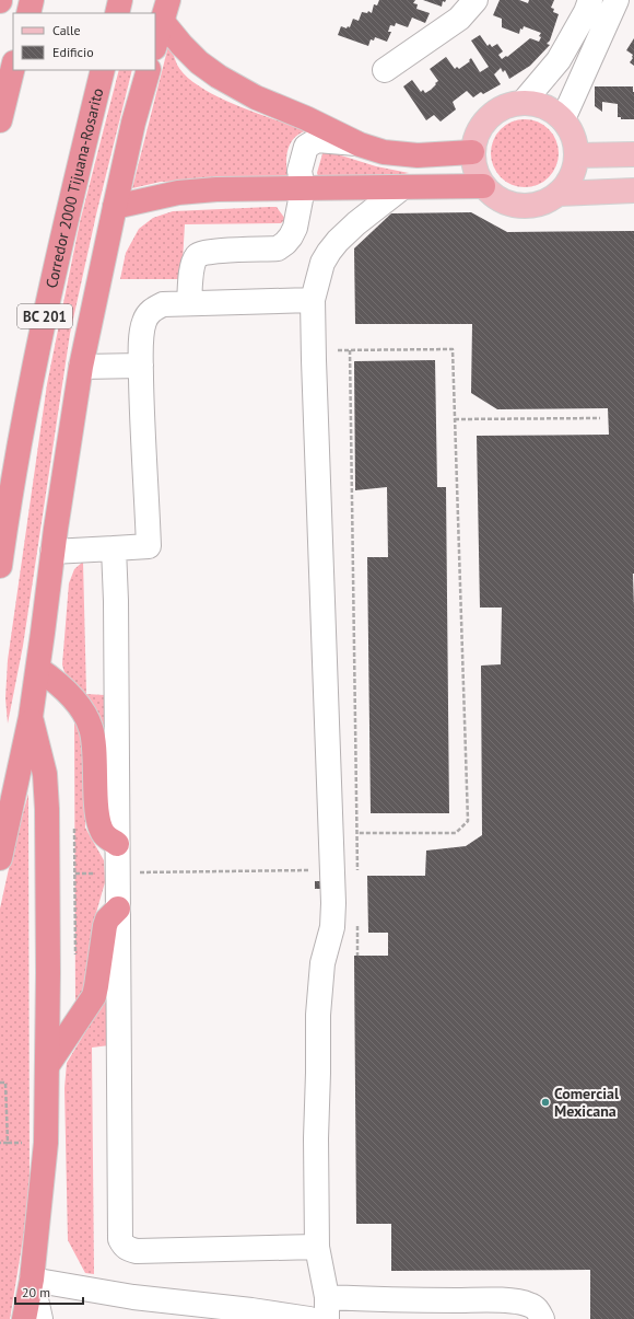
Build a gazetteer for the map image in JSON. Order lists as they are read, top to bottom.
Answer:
{
  "streets": {
    "highway": ["Corredor 2000 Tijuana-Rosarito", "BC 201"]
  },
  "places": ["Comercial Mexicana"],
  "legend": ["Calle", "Edificio"],
  "scale_bar": "20 m"
}
